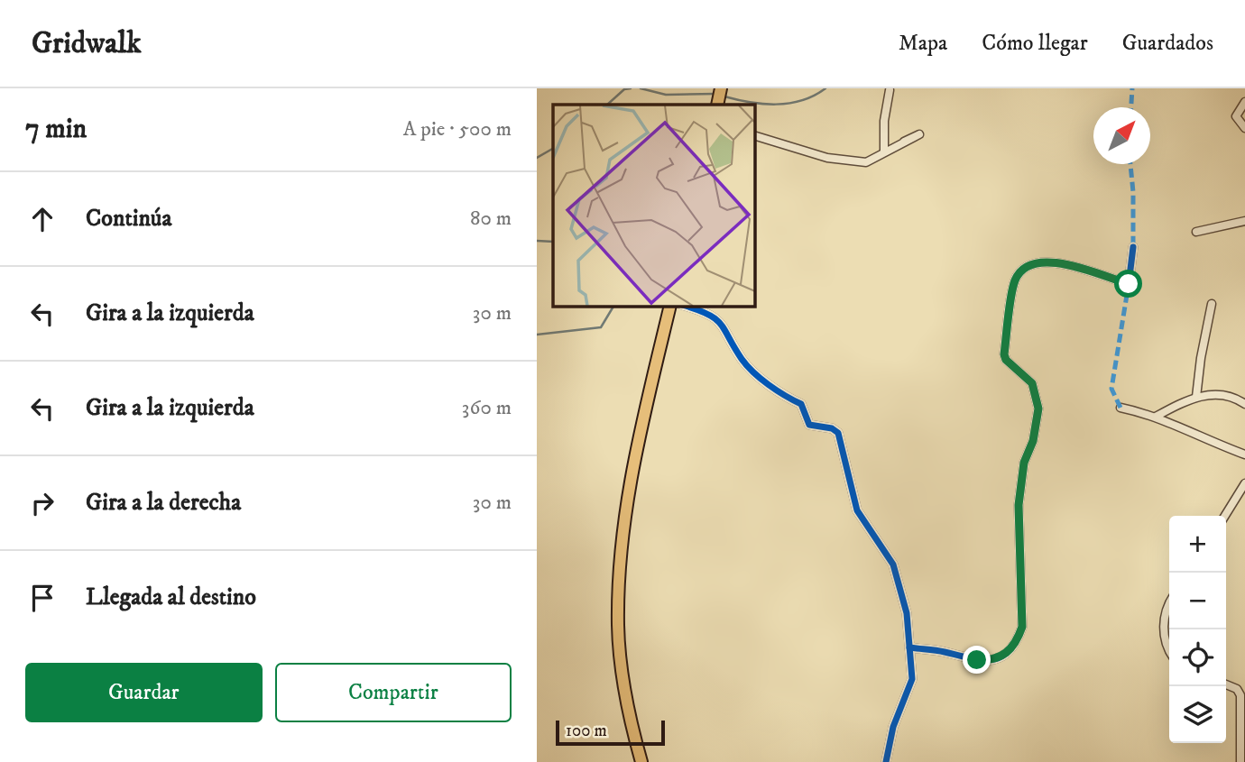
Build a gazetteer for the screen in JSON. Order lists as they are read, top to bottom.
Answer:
{
  "scale_bar": "100 m",
  "north": "top right",
  "page": {
    "header": "Gridwalk",
    "nav": ["Mapa", "Cómo llegar", "Guardados"],
    "heading": ["7 min", "A pie · 500 m"],
    "list": [
      ["Continúa", "80 m"],
      ["Gira a la izquierda", "30 m"],
      ["Gira a la izquierda", "360 m"],
      ["Gira a la derecha", "30 m"],
      "Llegada al destino"
    ],
    "map_buttons": ["+", "−"],
    "buttons": ["Guardar", "Compartir"],
    "scale": "100 m"
  }
}
